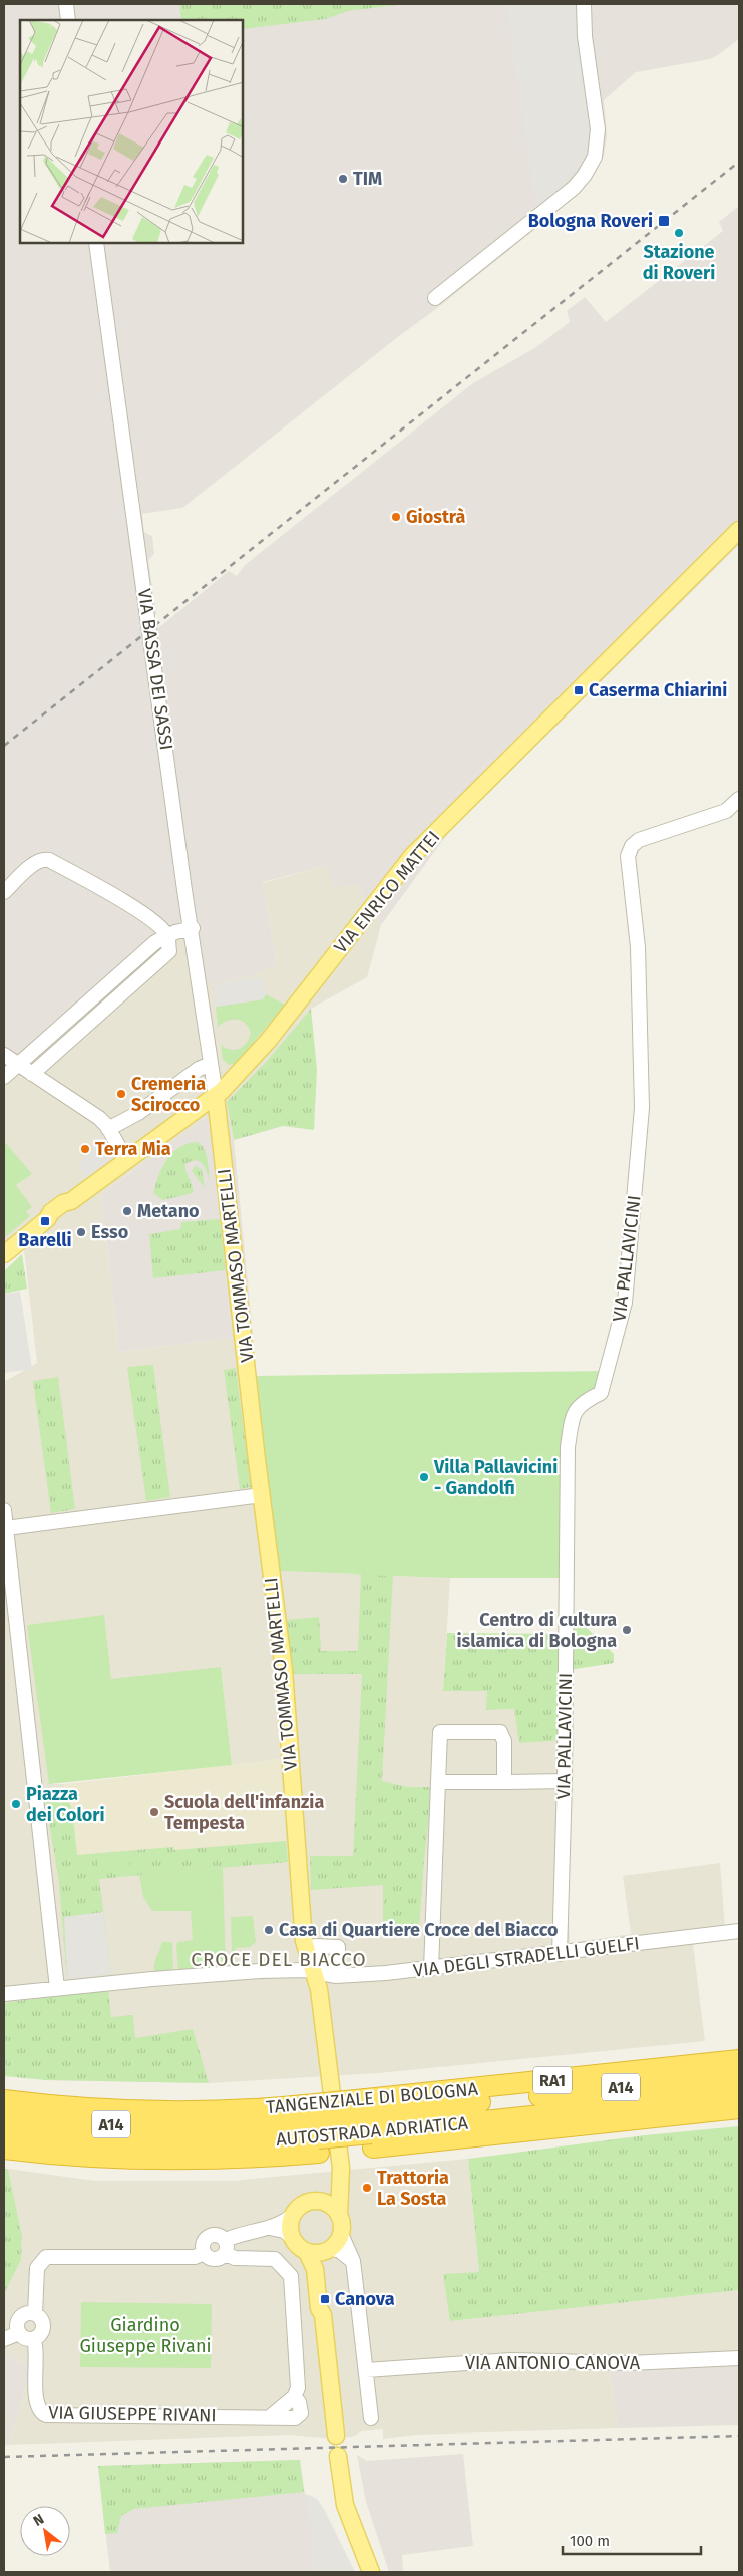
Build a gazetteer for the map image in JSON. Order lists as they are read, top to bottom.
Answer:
{
  "streets": {
    "highway": [
      "RA1",
      "A14",
      "TANGENZIALE DI BOLOGNA",
      "AUTOSTRADA ADRIATICA"
    ],
    "main road": ["VIA ENRICO MATTEI", "VIA TOMMASO MARTELLI"],
    "street": [
      "VIA BASSA DEI SASSI",
      "VIA PALLAVICINI",
      "VIA DEGLI STRADELLI GUELFI",
      "VIA ANTONIO CANOVA",
      "VIA GIUSEPPE RIVANI"
    ]
  },
  "crossings": [
    ["VIA BASSA DEI SASSI", "VIA ENRICO MATTEI"],
    ["VIA BASSA DEI SASSI", "VIA TOMMASO MARTELLI"],
    ["VIA ENRICO MATTEI", "VIA TOMMASO MARTELLI"],
    ["VIA PALLAVICINI", "VIA DEGLI STRADELLI GUELFI"],
    ["VIA TOMMASO MARTELLI", "VIA DEGLI STRADELLI GUELFI"],
    ["VIA TOMMASO MARTELLI", "VIA GIUSEPPE RIVANI"],
    ["TANGENZIALE DI BOLOGNA", "AUTOSTRADA ADRIATICA"]
  ],
  "districts": ["CROCE DEL BIACCO"],
  "parks": ["Giardino Giuseppe Rivani"],
  "places": {
    "other": [
      "TIM",
      "Stazione di Roveri",
      "Giostrà",
      "Cremeria Scirocco",
      "Terra Mia",
      "Metano",
      "Esso",
      "Villa Pallavicini - Gandolfi",
      "Centro di cultura islamica di Bologna",
      "Piazza dei Colori",
      "Scuola dell'infanzia Tempesta",
      "Casa di Quartiere Croce del Biacco",
      "Trattoria La Sosta"
    ],
    "transit": [
      "Bologna Roveri",
      "Caserma Chiarini",
      "Barelli",
      "Canova"
    ]
  },
  "scale_bar": "100 m",
  "north": "top left"
}
